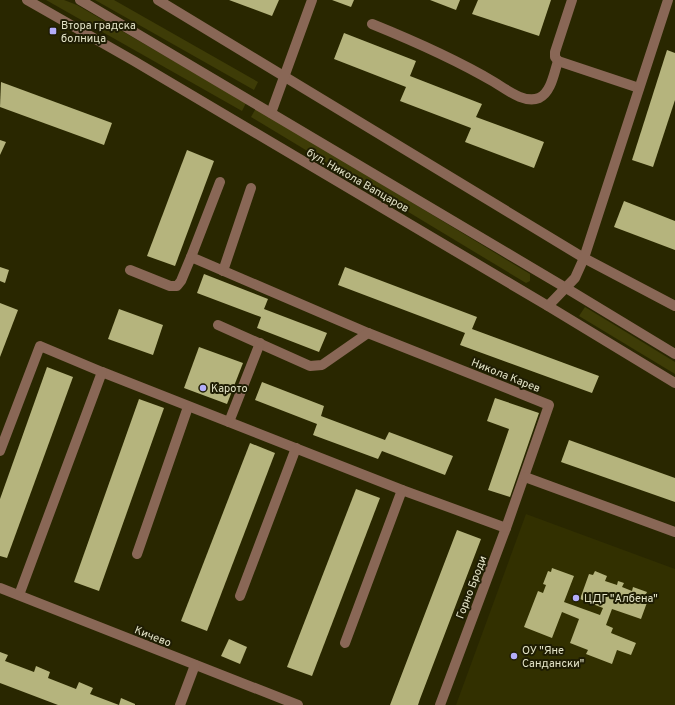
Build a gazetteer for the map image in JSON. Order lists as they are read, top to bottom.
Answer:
{
  "streets": {
    "street": [
      "бул. Никола Вапцаров",
      "Никола Карев",
      "Горно Броди",
      "Кичево"
    ]
  },
  "crossings": [
    ["Никола Карев", "Горно Броди"]
  ],
  "places": {
    "transit": ["Втора градска болница"],
    "other": ["Карото", "ЦДГ \"Албена\"", "ОУ \"Яне Сандански\""]
  }
}
